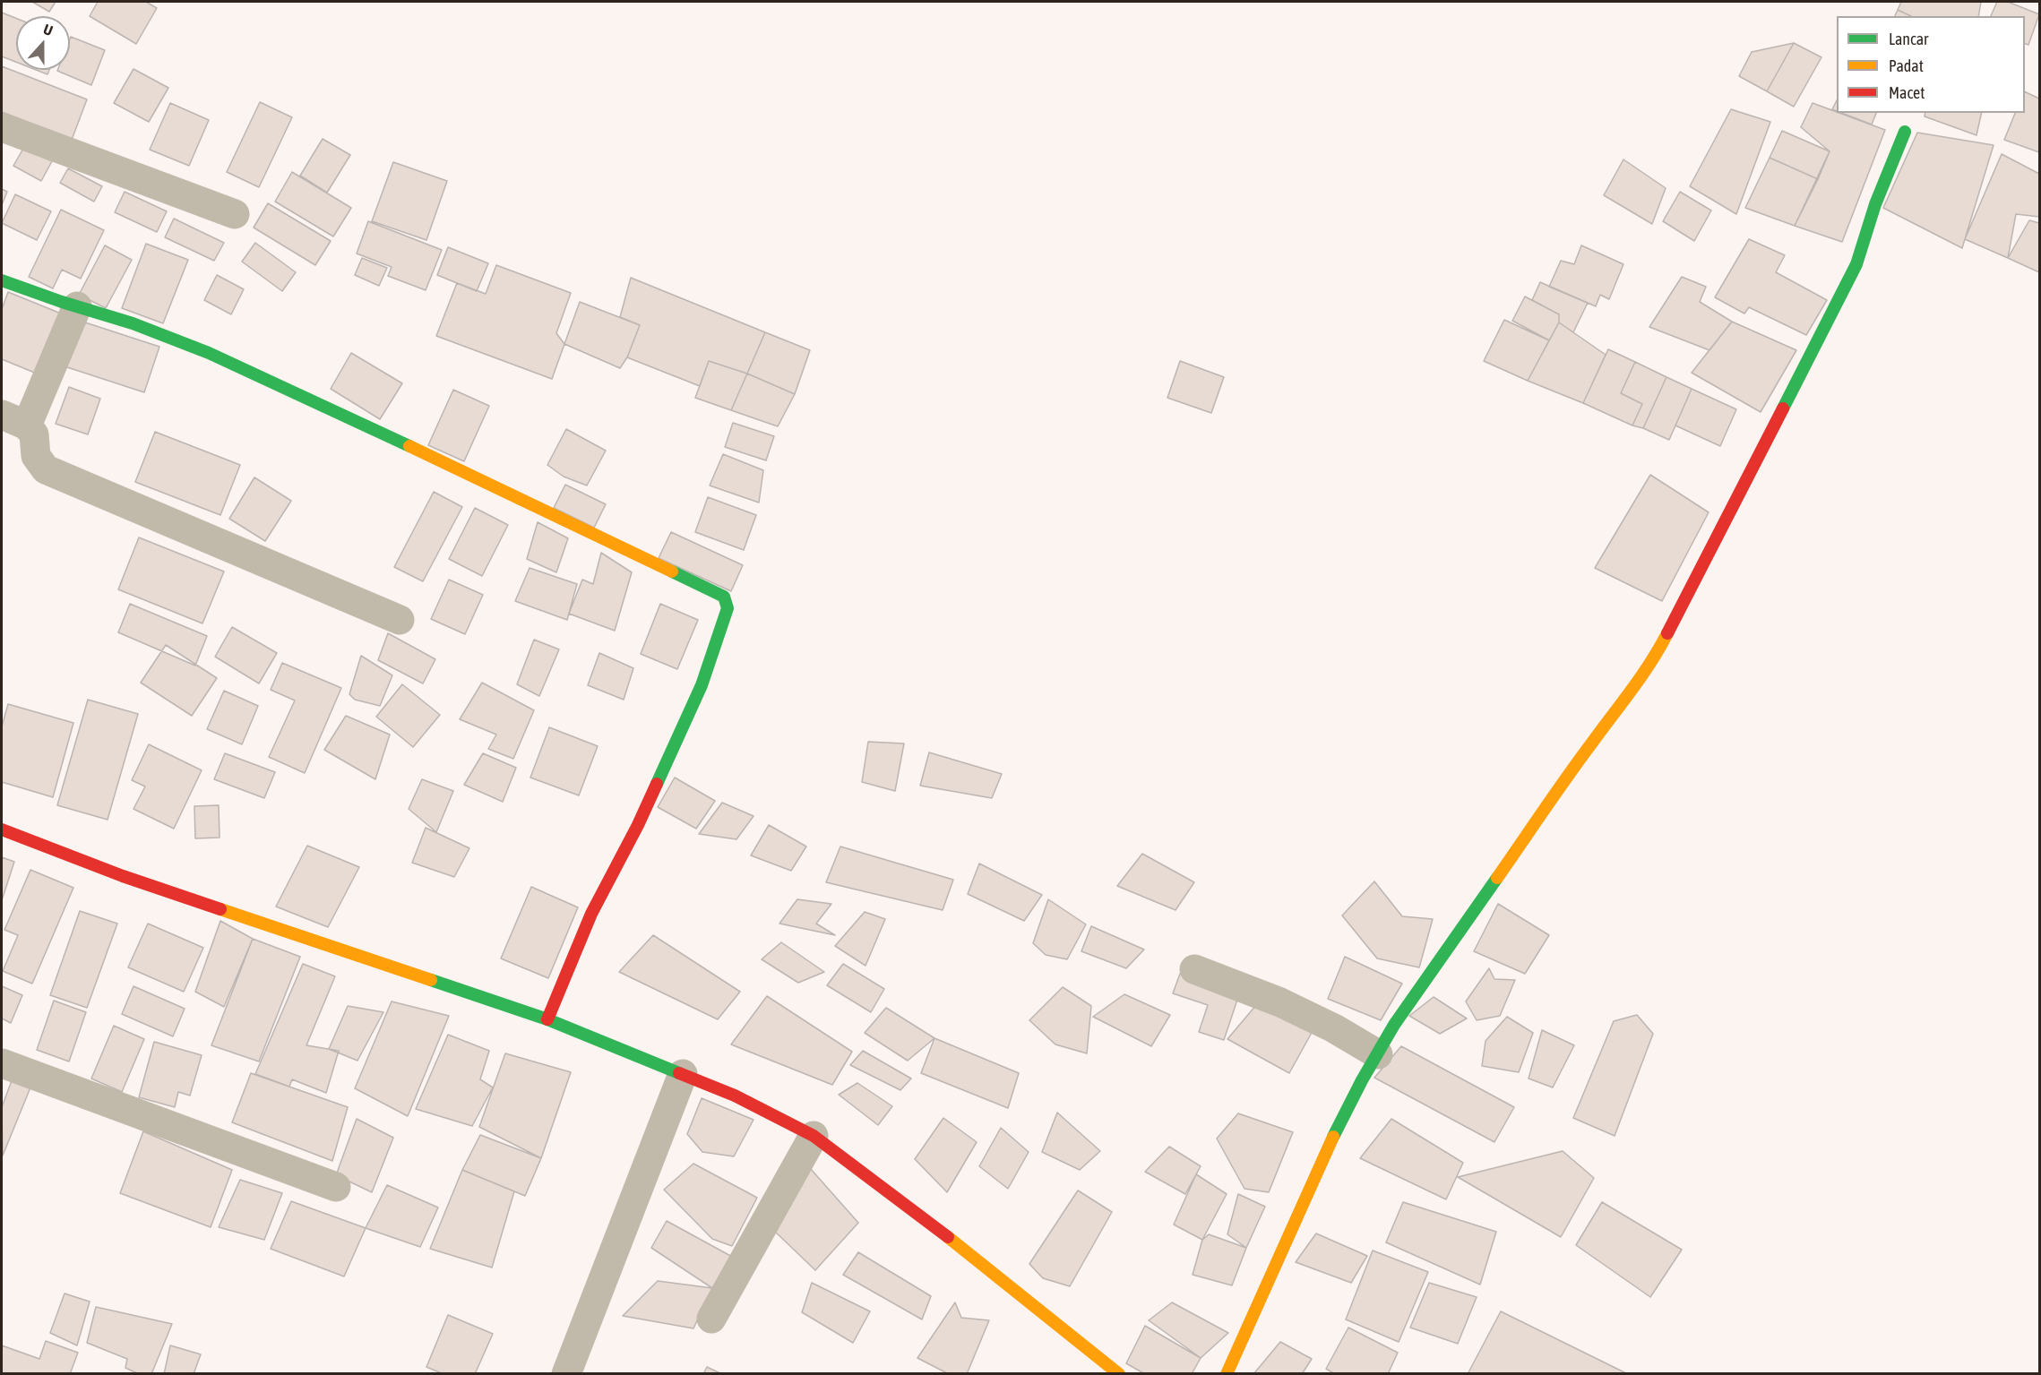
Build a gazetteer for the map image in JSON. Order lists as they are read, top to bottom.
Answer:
{
  "legend": ["Lancar", "Padat", "Macet"],
  "north": "top"
}
